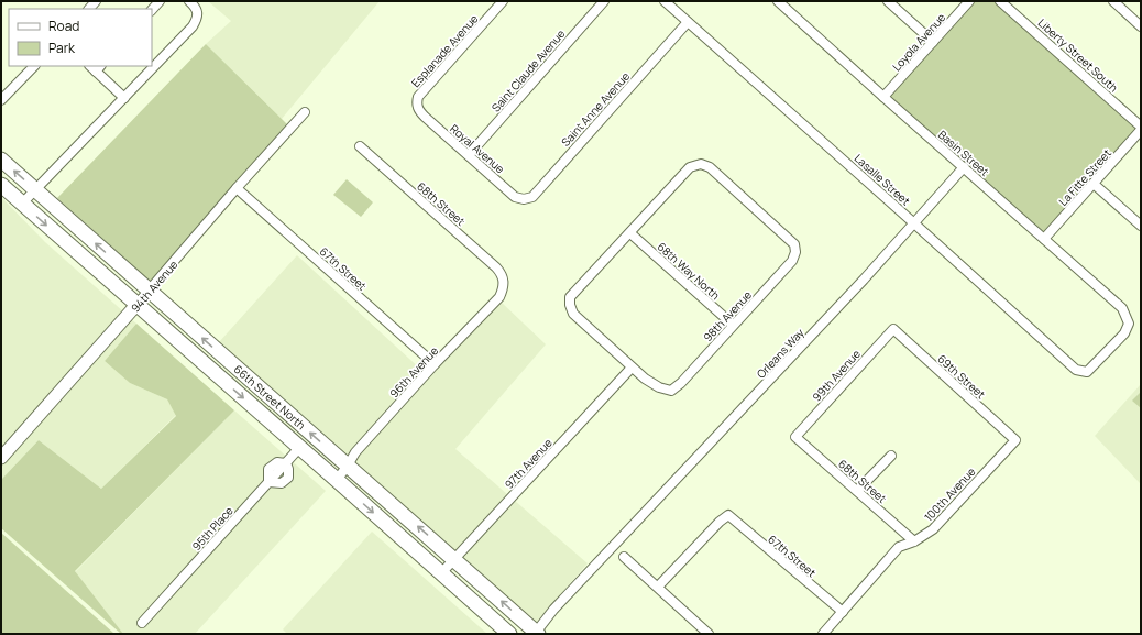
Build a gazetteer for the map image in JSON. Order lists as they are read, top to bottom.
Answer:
{
  "streets": {
    "main road": ["66th Street North"],
    "street": [
      "Loyola Avenue",
      "Esplanade Avenue",
      "Liberty Street South",
      "Saint Claude Avenue",
      "Saint Anne Avenue",
      "Royal Avenue",
      "Basin Street",
      "La Fitte Street",
      "Lasalle Street",
      "68th Street",
      "67th Street",
      "68th Way North",
      "94th Avenue",
      "98th Avenue",
      "Orleans Way",
      "96th Avenue",
      "99th Avenue",
      "69th Street",
      "97th Avenue",
      "100th Avenue",
      "95th Place"
    ]
  },
  "crossings": [
    ["Loyola Avenue", "Basin Street"],
    ["Esplanade Avenue", "Royal Avenue"],
    ["Saint Claude Avenue", "Royal Avenue"],
    ["Saint Anne Avenue", "Royal Avenue"],
    ["Saint Anne Avenue", "Lasalle Street"],
    ["Basin Street", "La Fitte Street"],
    ["Basin Street", "Lasalle Street"],
    ["Basin Street", "Orleans Way"],
    ["Lasalle Street", "Orleans Way"],
    ["68th Street", "96th Avenue"],
    ["68th Street", "99th Avenue"],
    ["68th Street", "100th Avenue"],
    ["67th Street", "94th Avenue"],
    ["67th Street", "96th Avenue"],
    ["67th Street", "100th Avenue"],
    ["68th Way North", "98th Avenue"],
    ["94th Avenue", "66th Street North"],
    ["98th Avenue", "97th Avenue"],
    ["Orleans Way", "66th Street North"],
    ["96th Avenue", "66th Street North"],
    ["99th Avenue", "69th Street"],
    ["69th Street", "100th Avenue"],
    ["66th Street North", "97th Avenue"],
    ["66th Street North", "95th Place"]
  ],
  "legend": ["Road", "Park"]
}
